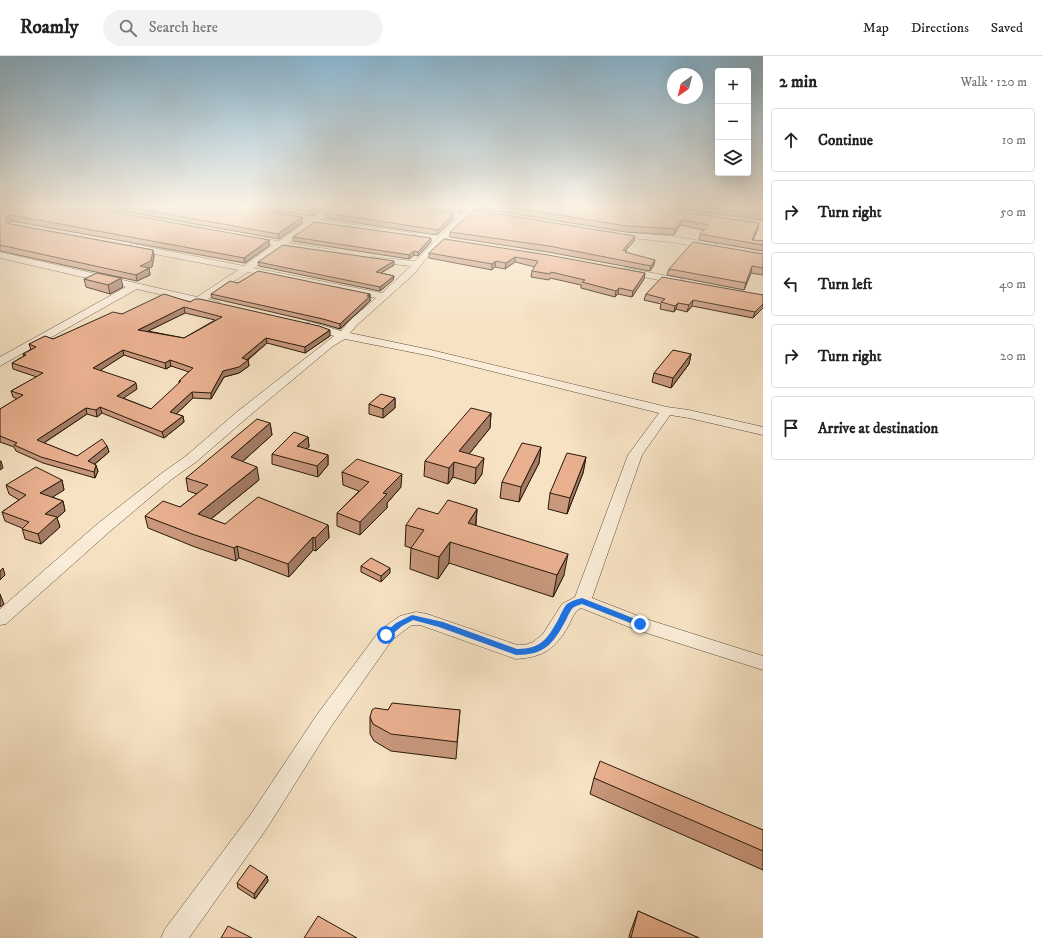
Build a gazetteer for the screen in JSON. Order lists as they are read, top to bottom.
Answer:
{
  "north": "bottom left",
  "page": {
    "header": "Roamly",
    "search": "Search here",
    "nav": ["Map", "Directions", "Saved"],
    "heading": ["2 min", "Walk · 120 m"],
    "map_buttons": ["+", "−"],
    "list": [
      ["Continue", "10 m"],
      ["Turn right", "50 m"],
      ["Turn left", "40 m"],
      ["Turn right", "20 m"],
      "Arrive at destination"
    ]
  }
}
